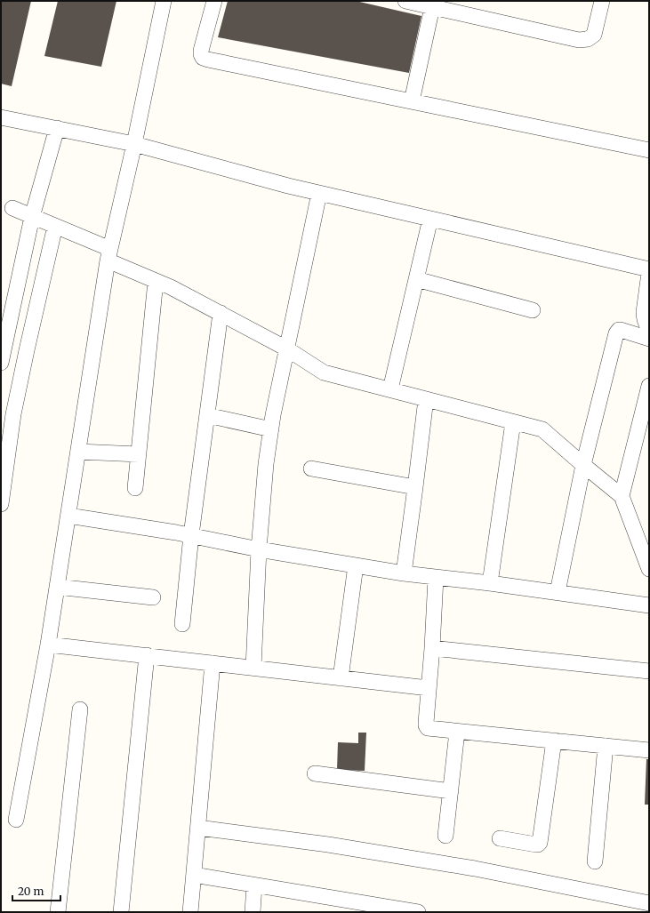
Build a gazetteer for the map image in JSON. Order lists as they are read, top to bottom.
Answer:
{
  "scale_bar": "20 m"
}
